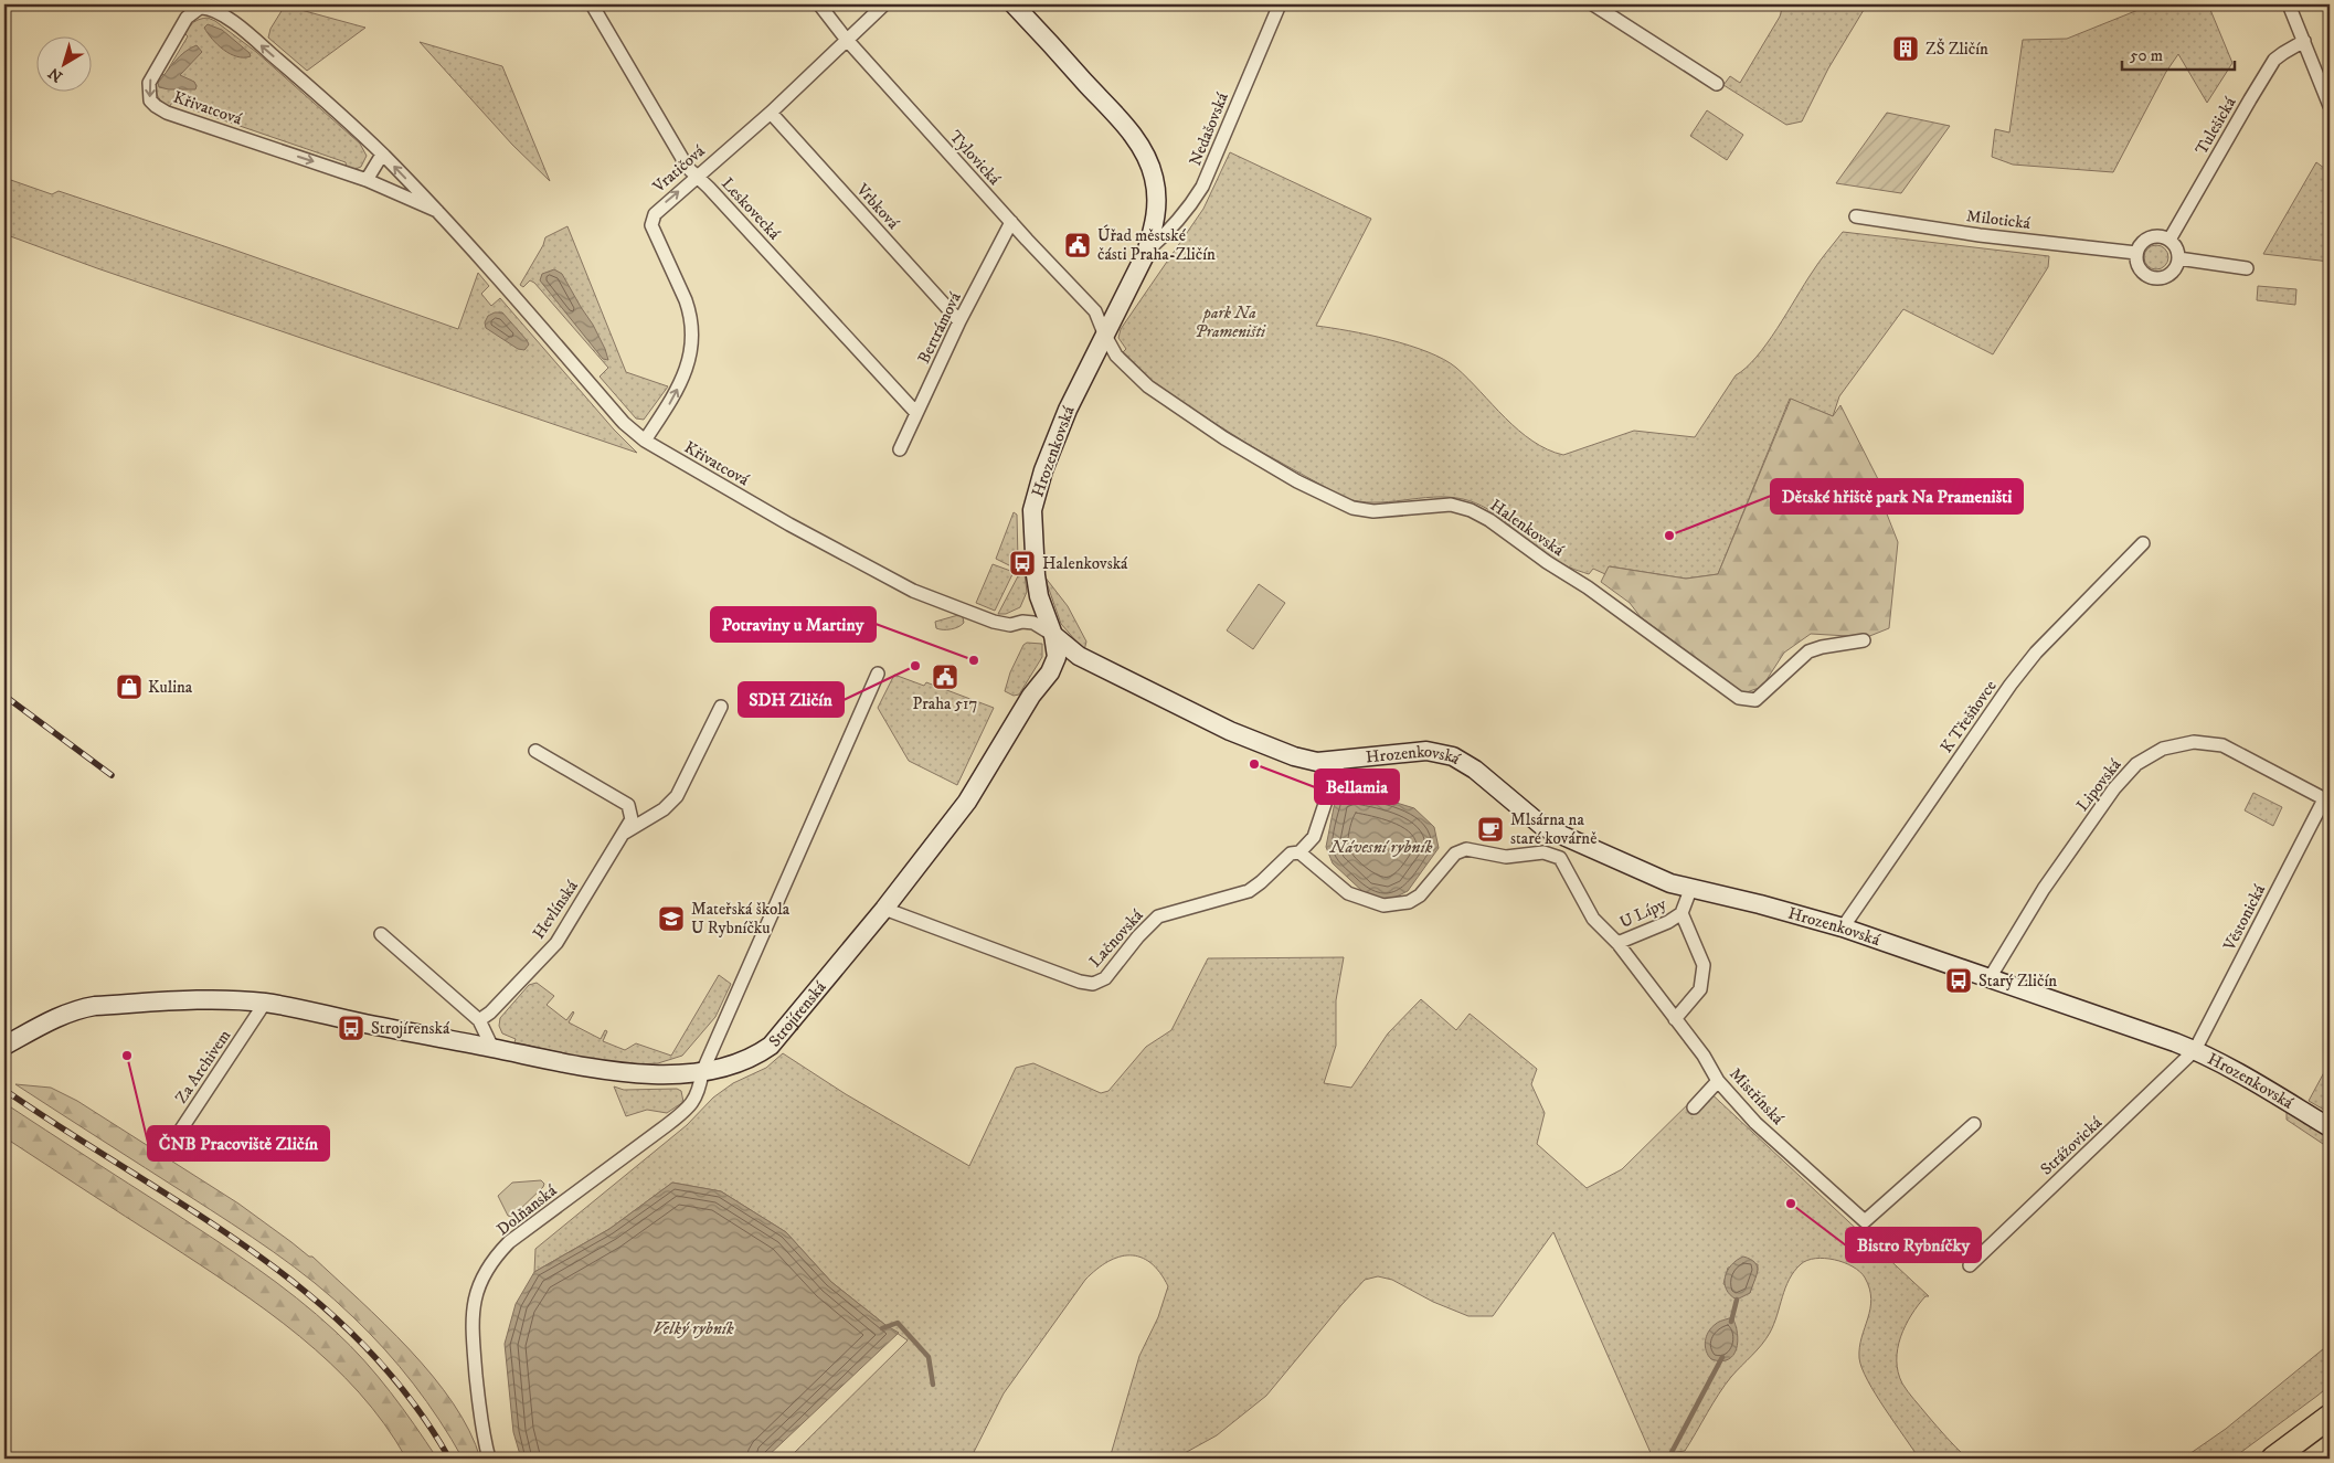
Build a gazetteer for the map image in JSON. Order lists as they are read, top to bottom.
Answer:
{
  "streets": {
    "street": [
      "Křivatcová",
      "Tulešická",
      "Nedašovská",
      "Tylovická",
      "Vratičová",
      "Vrbková",
      "Leskovecká",
      "Milotická",
      "Bertrámová",
      "Hrozenkovská",
      "Halenkovská",
      "K Třešňovce",
      "Lipovská",
      "Hevlínská",
      "U Lípy",
      "Věstonická",
      "Lačnovská",
      "Strojírenská",
      "Za Archivem",
      "Mistřínská",
      "Strážovická",
      "Dolňanská"
    ]
  },
  "crossings": [
    ["Křivatcová", "Vratičová"],
    ["Křivatcová", "Hrozenkovská"],
    ["Křivatcová", "Strojírenská"],
    ["Tulešická", "Milotická"],
    ["Nedašovská", "Hrozenkovská"],
    ["Tylovická", "Vratičová"],
    ["Tylovická", "Bertrámová"],
    ["Tylovická", "Hrozenkovská"],
    ["Tylovická", "Halenkovská"],
    ["Vratičová", "Vrbková"],
    ["Vratičová", "Leskovecká"],
    ["Vrbková", "Bertrámová"],
    ["Leskovecká", "Bertrámová"],
    ["Hrozenkovská", "Halenkovská"],
    ["Hrozenkovská", "K Třešňovce"],
    ["Hrozenkovská", "Lipovská"],
    ["Hrozenkovská", "U Lípy"],
    ["Hrozenkovská", "Věstonická"],
    ["Hrozenkovská", "Lačnovská"],
    ["Hrozenkovská", "Strojírenská"],
    ["Hrozenkovská", "Strážovická"],
    ["Lipovská", "Věstonická"],
    ["U Lípy", "Mistřínská"],
    ["Věstonická", "Strážovická"],
    ["Lačnovská", "Strojírenská"],
    ["Strojírenská", "Za Archivem"],
    ["Strojírenská", "Dolňanská"]
  ],
  "one_way": ["Vratičová"],
  "water": ["Návesní rybník", "Velký rybník"],
  "parks": ["park Na Prameništi"],
  "places": {
    "building": ["ZŠ Zličín"],
    "public building": ["Úřad městské části Praha-Zličín", "Praha 517"],
    "other": [
      "Dětské hřiště park Na Prameništi",
      "Potraviny u Martiny",
      "SDH Zličín",
      "Bellamia",
      "ČNB Pracoviště Zličín",
      "Bistro Rybníčky"
    ],
    "bus stop": ["Halenkovská", "Starý Zličín", "Strojírenská"],
    "shop": ["Kulina"],
    "cafe": ["Mlsárna na staré kovárně"],
    "school or university": ["Mateřská škola U Rybníčku"]
  },
  "scale_bar": "50 m",
  "north": "bottom left"
}
